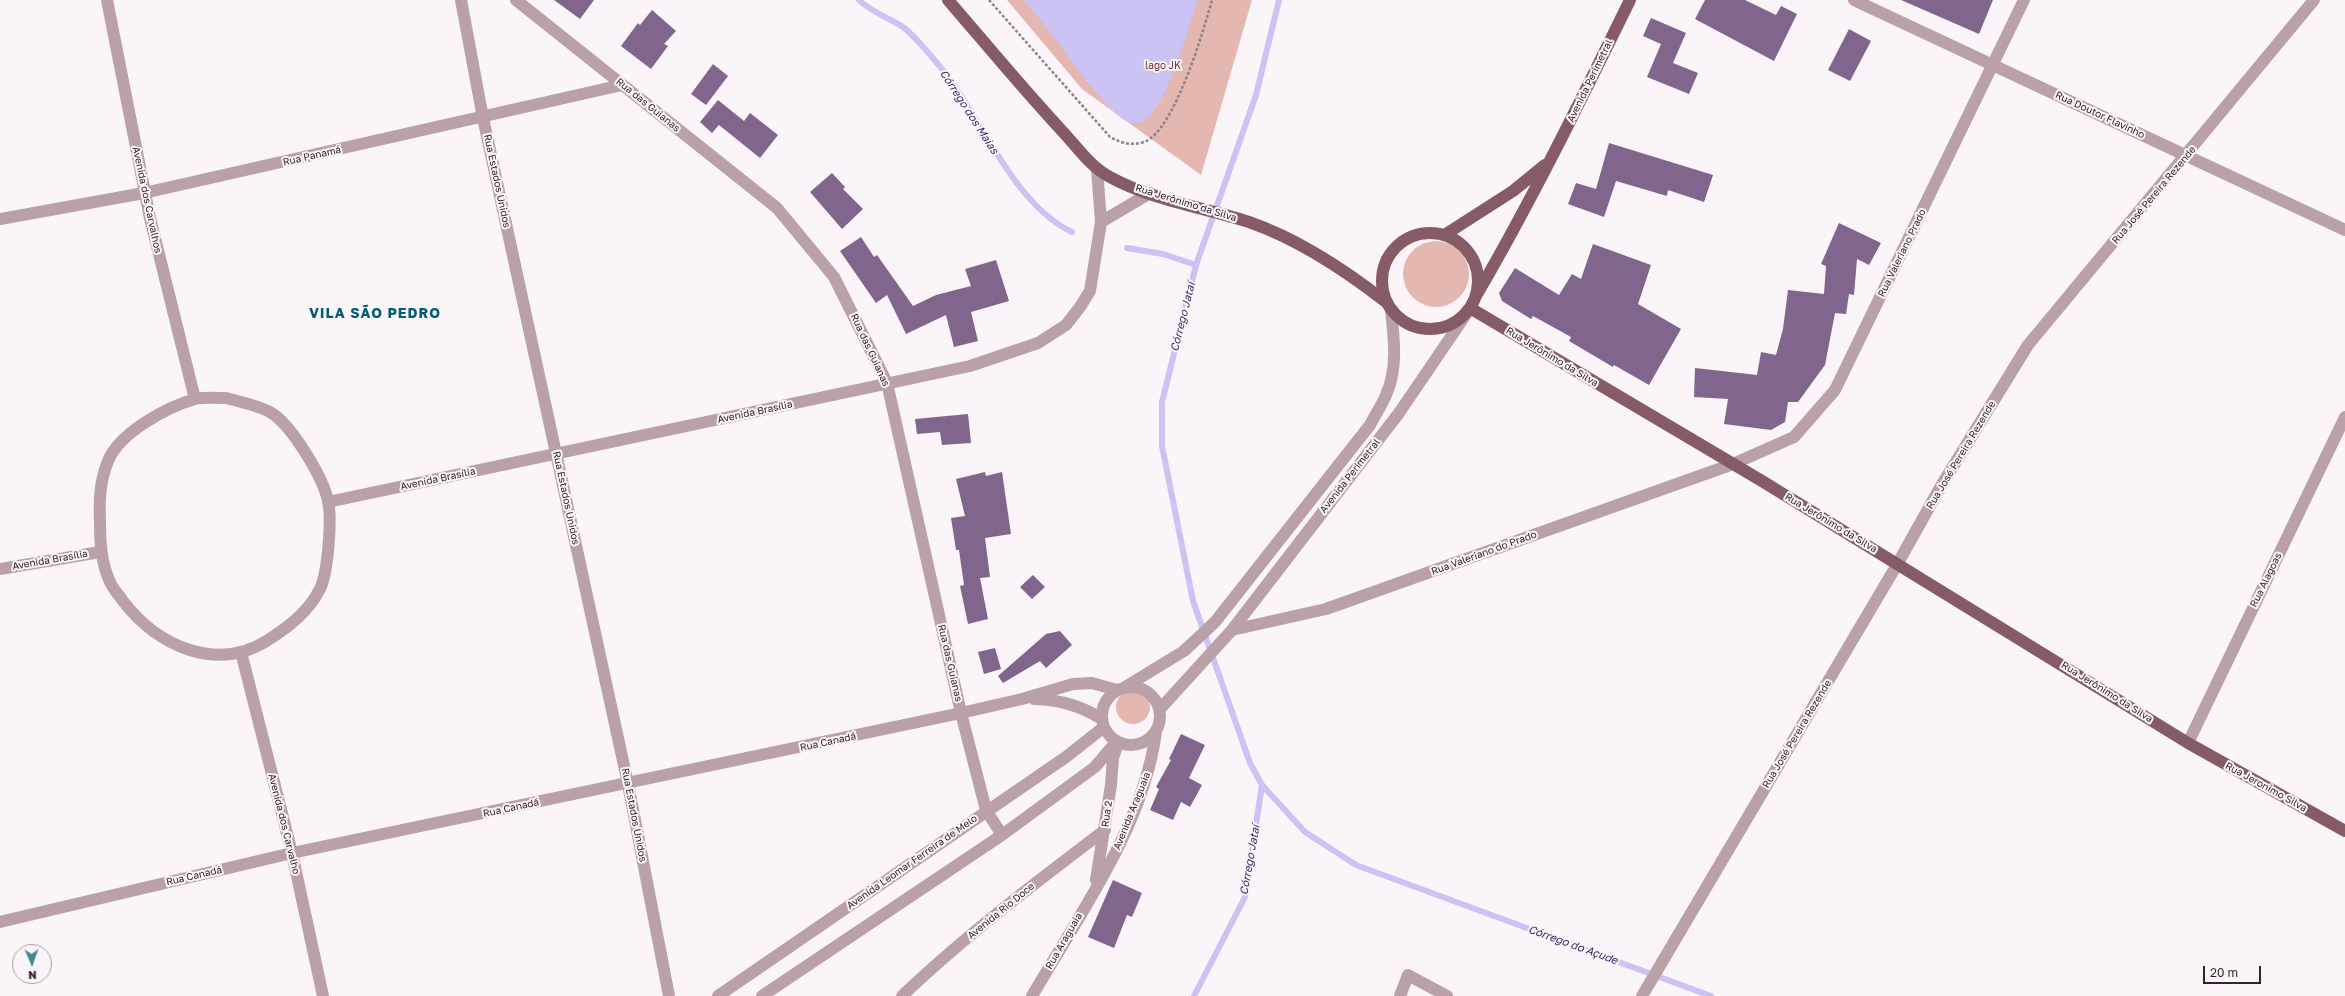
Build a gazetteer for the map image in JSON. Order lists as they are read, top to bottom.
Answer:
{
  "streets": {
    "main road": ["Avenida Perimetral", "Rua Jerônimo da Silva", "Rua Jeronimo Silva"],
    "street": [
      "Rua das Guianas",
      "Rua Doutor Flavinho",
      "Rua Panamá",
      "Rua Estados Unidos",
      "Rua José Pereira Rezende",
      "Avenida dos Carvalhos",
      "Rua Valeriano Prado",
      "Avenida Brasília",
      "Rua Valeriano do Prado",
      "Rua Alagoas",
      "Rua Canadá",
      "Avenida Araguaia",
      "Rua 2",
      "Avenida dos Carvalho",
      "Avenida Leomar Ferreira de Melo",
      "Avenida Rio Doce",
      "Rua Araguaia"
    ]
  },
  "crossings": [
    ["Avenida Perimetral", "Rua Jerônimo da Silva"],
    ["Avenida Perimetral", "Rua Valeriano do Prado"],
    ["Avenida Perimetral", "Rua Canadá"],
    ["Avenida Perimetral", "Avenida Araguaia"],
    ["Avenida Perimetral", "Rua 2"],
    ["Avenida Perimetral", "Avenida Leomar Ferreira de Melo"],
    ["Rua das Guianas", "Rua Panamá"],
    ["Rua das Guianas", "Avenida Brasília"],
    ["Rua das Guianas", "Rua Canadá"],
    ["Rua das Guianas", "Avenida Leomar Ferreira de Melo"],
    ["Rua Doutor Flavinho", "Rua José Pereira Rezende"],
    ["Rua Doutor Flavinho", "Rua Valeriano Prado"],
    ["Rua Panamá", "Rua Estados Unidos"],
    ["Rua Panamá", "Avenida dos Carvalhos"],
    ["Rua Estados Unidos", "Avenida Brasília"],
    ["Rua Estados Unidos", "Rua Canadá"],
    ["Rua José Pereira Rezende", "Rua Jerônimo da Silva"],
    ["Rua Jerônimo da Silva", "Rua Valeriano Prado"],
    ["Rua Jerônimo da Silva", "Avenida Brasília"],
    ["Rua Jerônimo da Silva", "Rua Valeriano do Prado"],
    ["Rua Jerônimo da Silva", "Rua Alagoas"],
    ["Rua Jerônimo da Silva", "Rua Jeronimo Silva"],
    ["Rua Valeriano Prado", "Rua Valeriano do Prado"],
    ["Rua Alagoas", "Rua Jeronimo Silva"],
    ["Rua Canadá", "Avenida Araguaia"],
    ["Rua Canadá", "Rua 2"],
    ["Rua Canadá", "Avenida dos Carvalho"],
    ["Rua Canadá", "Avenida Leomar Ferreira de Melo"],
    ["Avenida Araguaia", "Rua 2"],
    ["Avenida Araguaia", "Avenida Leomar Ferreira de Melo"],
    ["Avenida Araguaia", "Rua Araguaia"],
    ["Rua 2", "Avenida Leomar Ferreira de Melo"],
    ["Rua 2", "Avenida Rio Doce"],
    ["Rua 2", "Rua Araguaia"]
  ],
  "districts": ["VILA SÃO PEDRO"],
  "water": ["Córrego dos Maias", "Córrego Jataí", "Córrego do Açude"],
  "parks": ["lago JK"],
  "scale_bar": "20 m",
  "north": "bottom"
}
